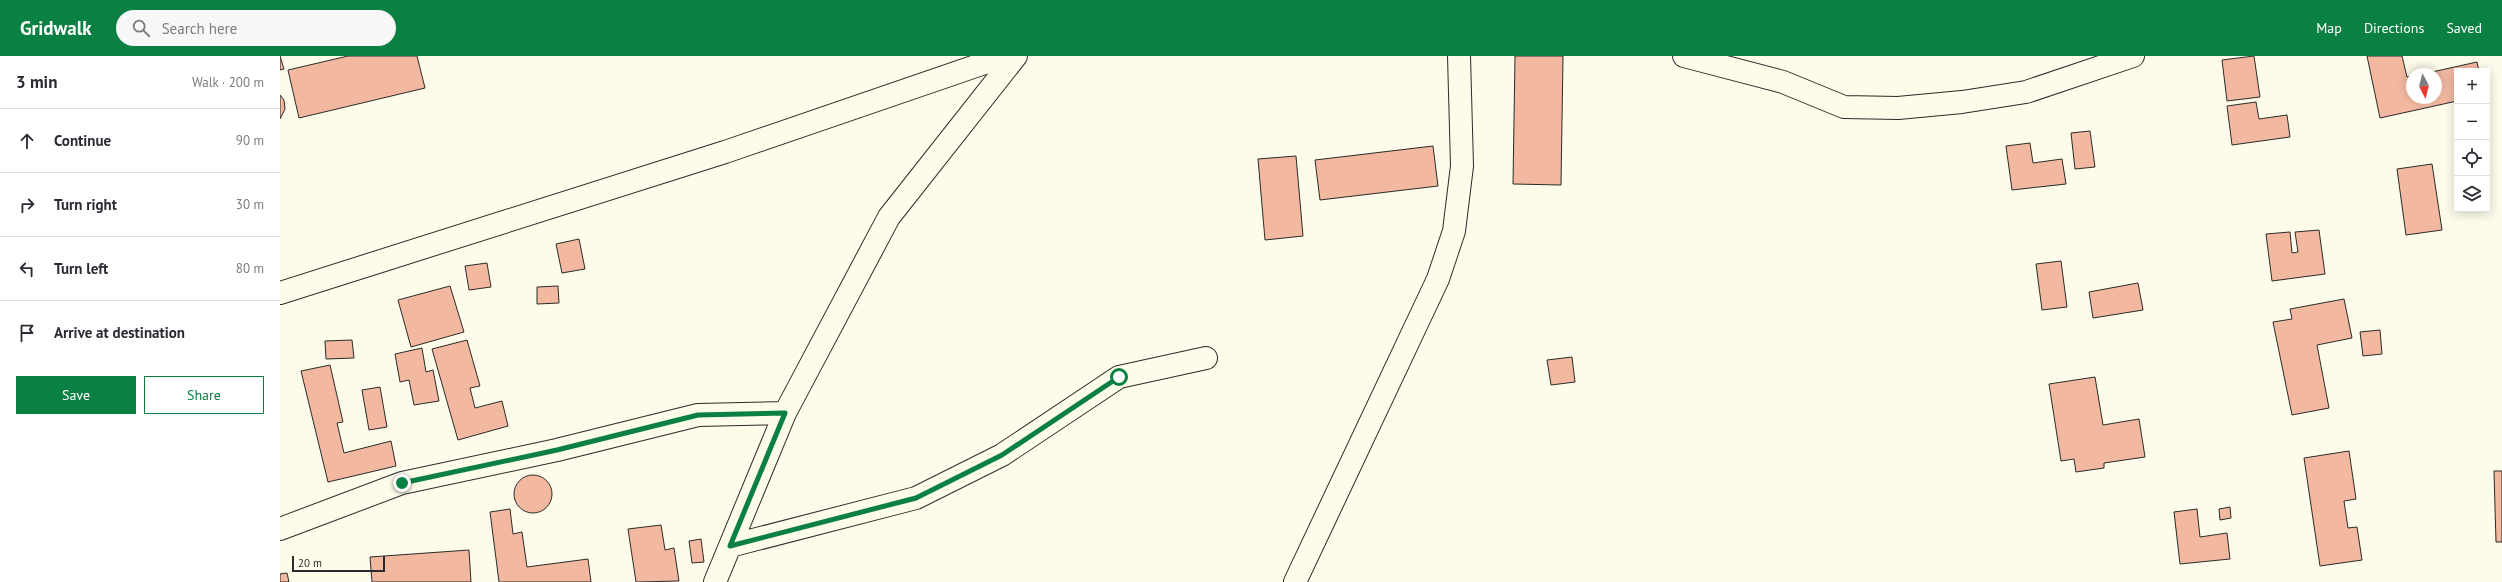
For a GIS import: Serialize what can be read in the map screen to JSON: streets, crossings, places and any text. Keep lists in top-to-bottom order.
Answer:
{
  "scale_bar": "20 m",
  "north": "bottom",
  "page": {
    "header": "Gridwalk",
    "search": "Search here",
    "nav": ["Map", "Directions", "Saved"],
    "heading": ["3 min", "Walk · 200 m"],
    "map_buttons": ["+", "−"],
    "list": [
      ["Continue", "90 m"],
      ["Turn right", "30 m"],
      ["Turn left", "80 m"],
      "Arrive at destination"
    ],
    "buttons": ["Save", "Share"],
    "scale": "20 m"
  }
}
